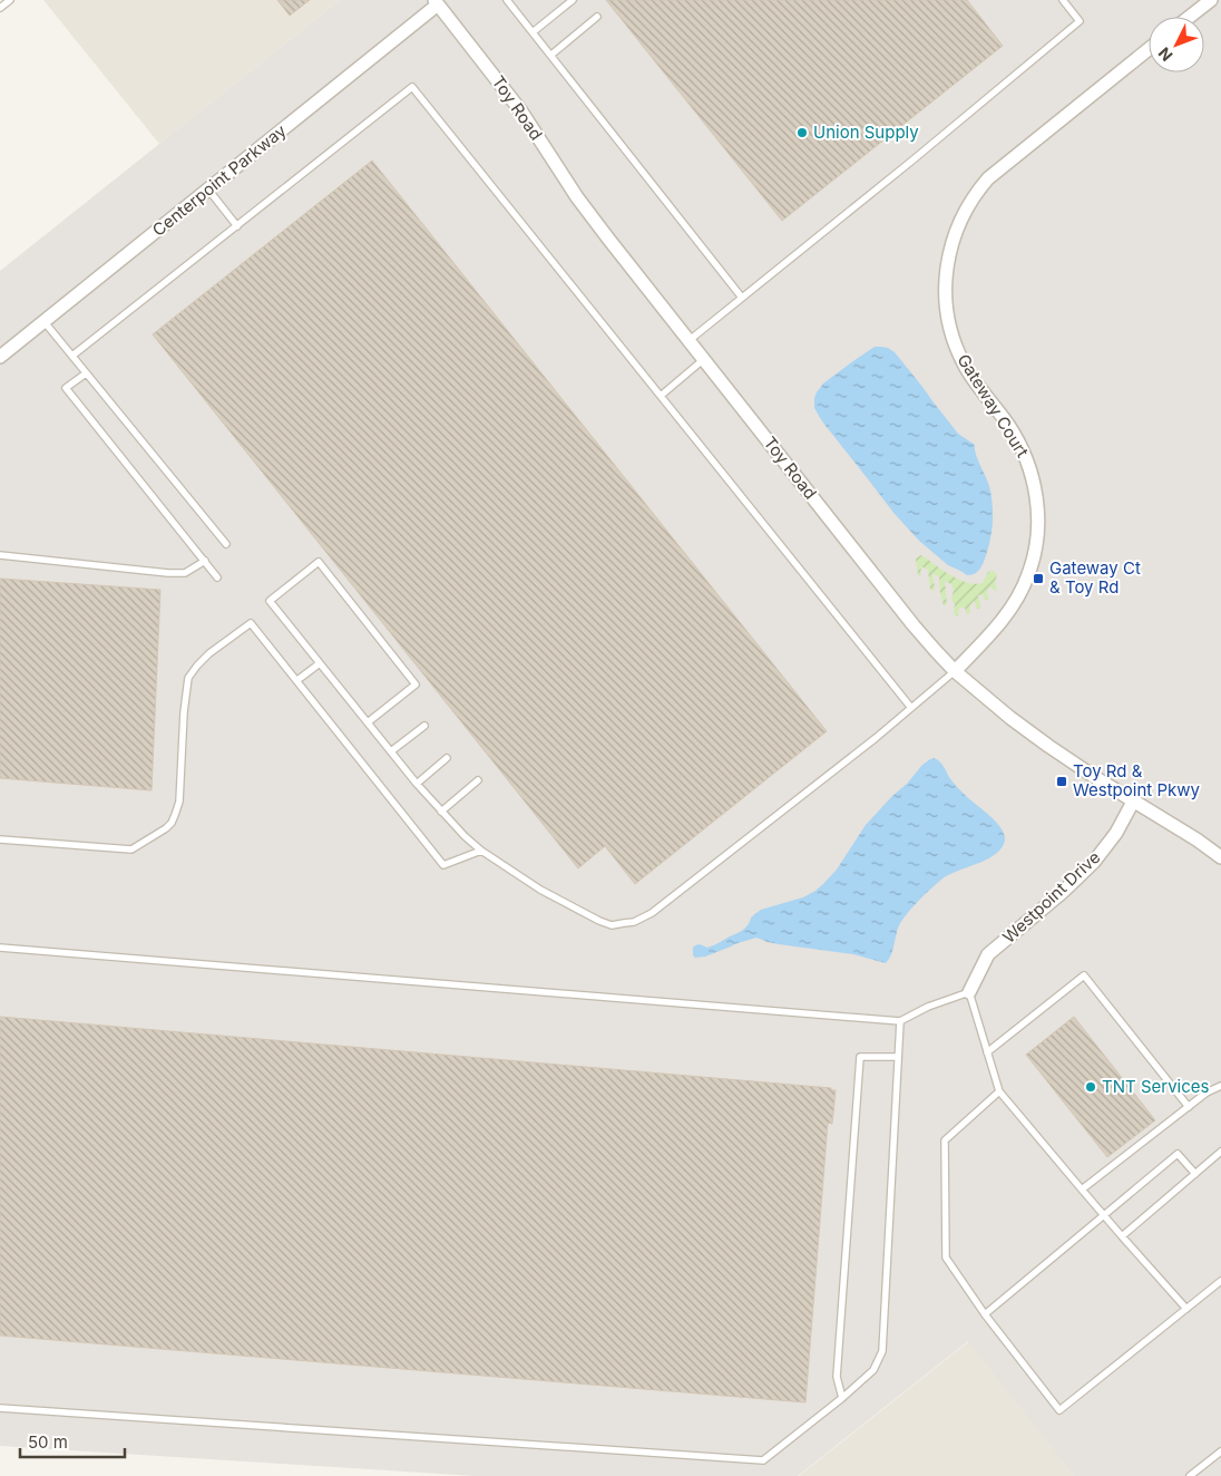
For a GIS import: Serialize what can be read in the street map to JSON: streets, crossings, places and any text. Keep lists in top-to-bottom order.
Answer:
{
  "streets": {
    "street": [
      "Toy Road",
      "Centerpoint Parkway",
      "Gateway Court",
      "Westpoint Drive"
    ]
  },
  "crossings": [
    ["Toy Road", "Centerpoint Parkway"],
    ["Toy Road", "Gateway Court"],
    ["Toy Road", "Westpoint Drive"]
  ],
  "places": {
    "other": ["Union Supply", "TNT Services"],
    "transit": ["Gateway Ct & Toy Rd", "Toy Rd & Westpoint Pkwy"]
  },
  "scale_bar": "50 m",
  "north": "bottom left"
}
